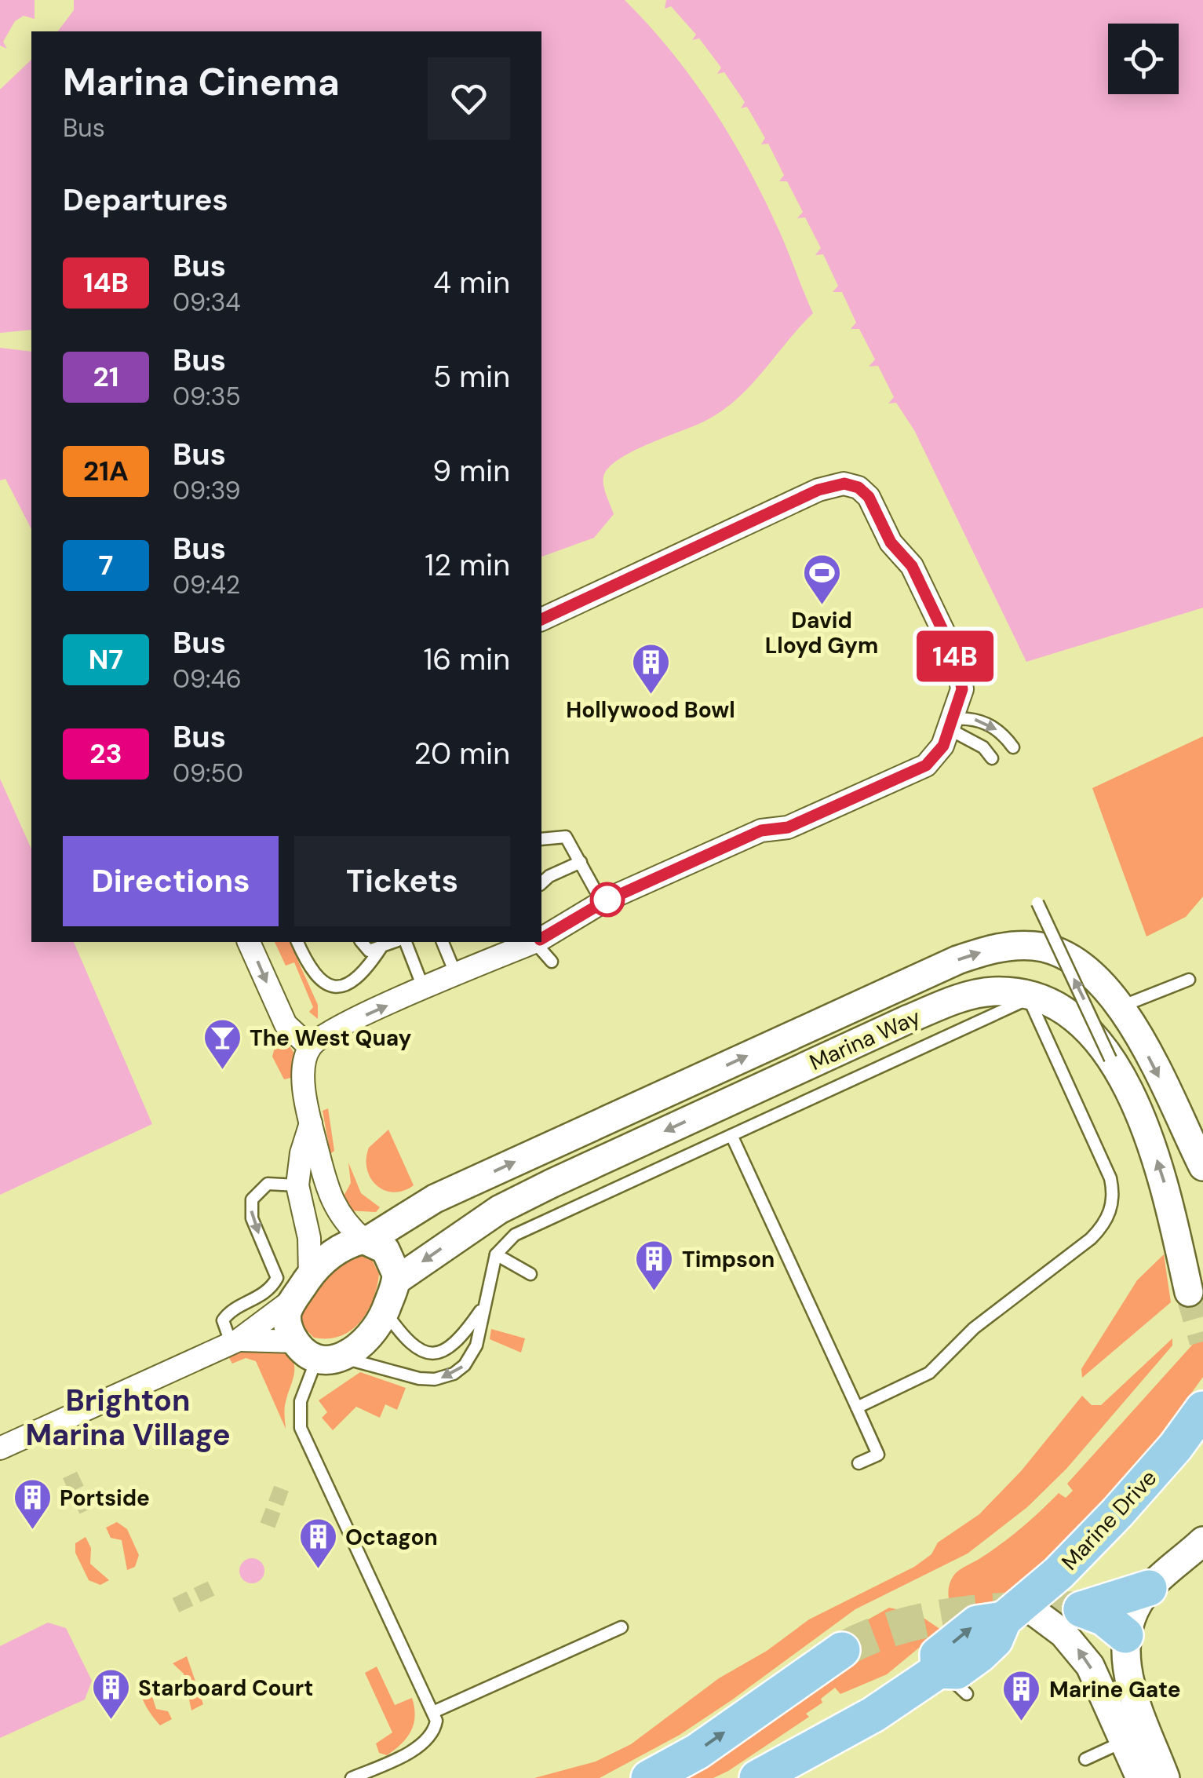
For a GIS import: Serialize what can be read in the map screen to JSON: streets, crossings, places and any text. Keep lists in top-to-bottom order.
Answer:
{
  "streets": {
    "main road": ["Marine Drive"],
    "street": ["Marina Way"]
  },
  "districts": ["Brighton Marina Village"],
  "places": {
    "sports": ["David Lloyd Gym"],
    "building": [
      "Hollywood Bowl",
      "Timpson",
      "Portside",
      "Octagon",
      "Starboard Court",
      "Marine Gate"
    ],
    "bar": ["The West Quay"]
  },
  "lines": ["bus line 14B"],
  "page": {
    "on_map": "14B",
    "heading": [
      ["Marina Cinema", "Bus"],
      "Departures"
    ],
    "list": [
      {
        "mark": "14B",
        "name": "Bus",
        "note": "09:34",
        "value": "4 min"
      },
      {
        "mark": "21",
        "name": "Bus",
        "note": "09:35",
        "value": "5 min"
      },
      {
        "mark": "21A",
        "name": "Bus",
        "note": "09:39",
        "value": "9 min"
      },
      {
        "mark": "7",
        "name": "Bus",
        "note": "09:42",
        "value": "12 min"
      },
      {
        "mark": "N7",
        "name": "Bus",
        "note": "09:46",
        "value": "16 min"
      },
      {
        "mark": "23",
        "name": "Bus",
        "note": "09:50",
        "value": "20 min"
      }
    ],
    "buttons": ["Directions", "Tickets"]
  }
}
